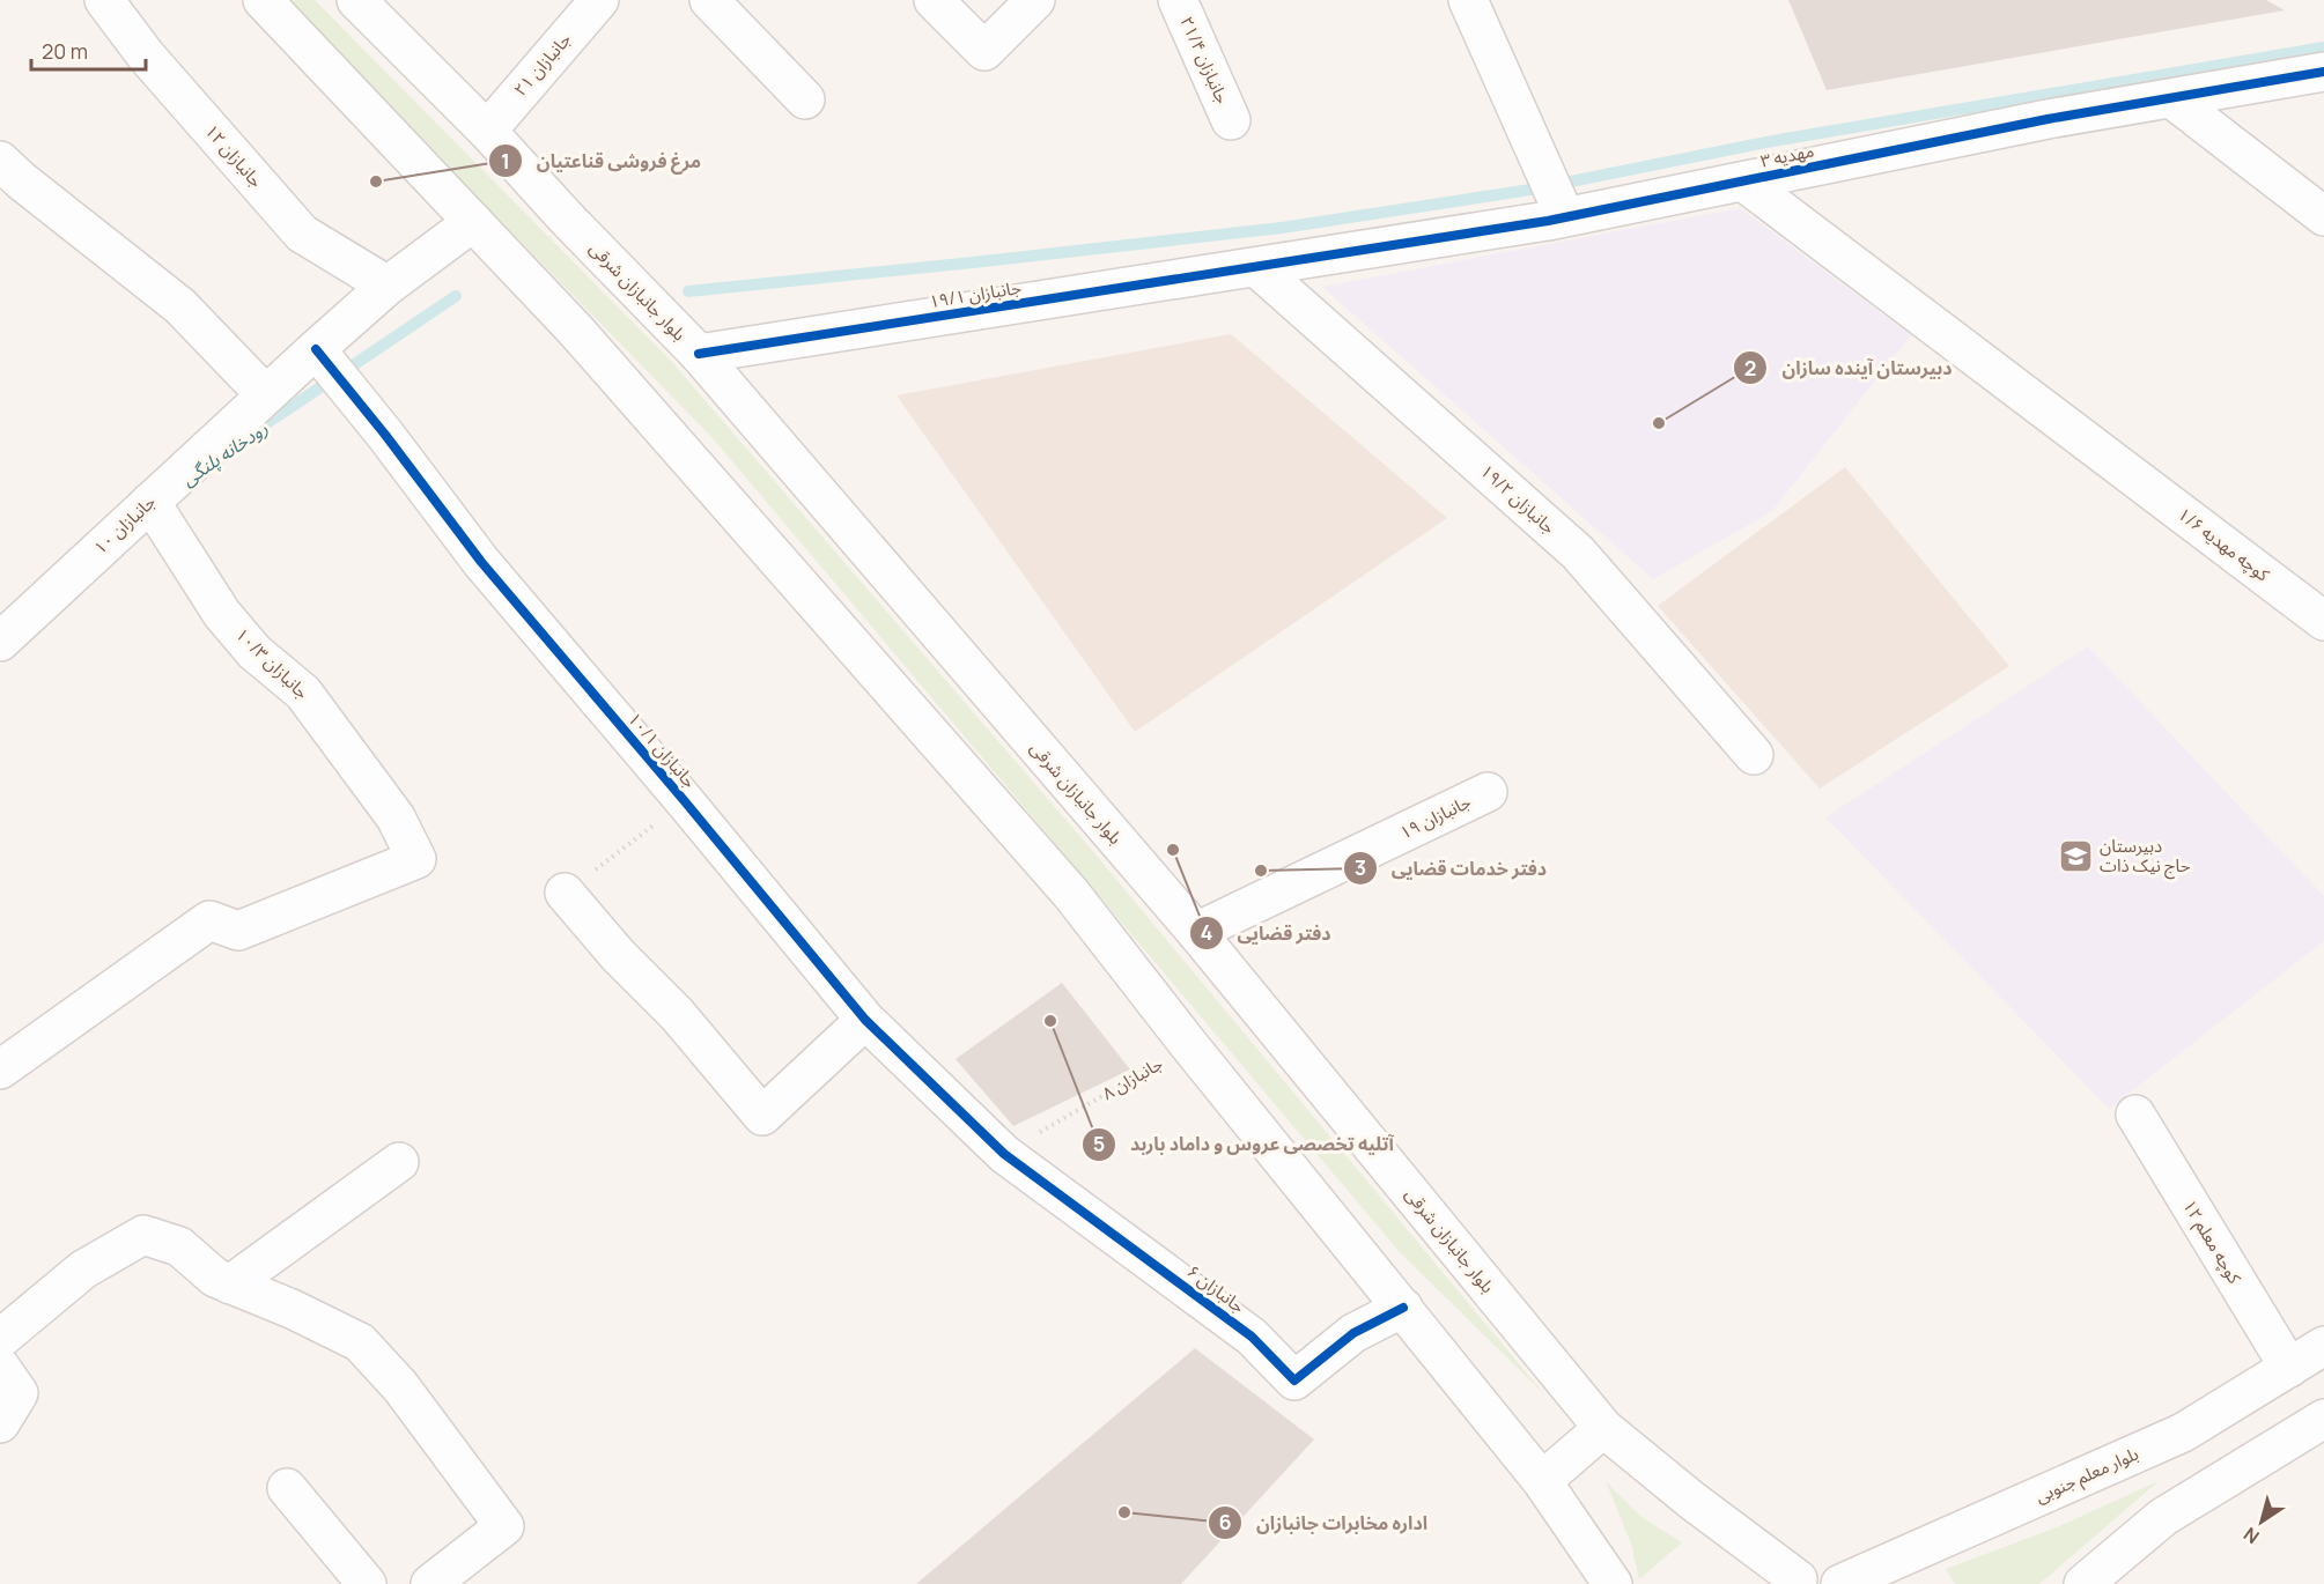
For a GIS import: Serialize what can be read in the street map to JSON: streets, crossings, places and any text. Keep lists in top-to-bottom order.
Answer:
{
  "streets": {
    "street": [
      "جانبازان ۲۱/۴",
      "جانبازان ۲۱",
      "جانبازان ۱۲",
      "مهدیه ۳",
      "بلوار جانبازان شرقی",
      "جانبازان ۱۹/۱",
      "جانبازان ۱۹/۲",
      "جانبازان ۱۰",
      "کوچه مهدیه ۱/۶",
      "جانبازان ۱۰/۳",
      "جانبازان ۱۰/۱",
      "جانبازان ۱۹",
      "کوچه معلم ۱۲",
      "جانبازان ۶",
      "بلوار معلم جنوبی"
    ],
    "path": ["جانبازان ۸"]
  },
  "crossings": [
    ["جانبازان ۲۱", "بلوار جانبازان شرقی"],
    ["جانبازان ۱۲", "جانبازان ۱۰"],
    ["مهدیه ۳", "جانبازان ۱۹/۱"],
    ["مهدیه ۳", "جانبازان ۱۹/۲"],
    ["مهدیه ۳", "کوچه مهدیه ۱/۶"],
    ["بلوار جانبازان شرقی", "جانبازان ۱۹/۱"],
    ["بلوار جانبازان شرقی", "جانبازان ۱۹"],
    ["جانبازان ۱۹/۱", "جانبازان ۱۹/۲"],
    ["جانبازان ۱۰", "جانبازان ۱۰/۳"],
    ["جانبازان ۱۰", "جانبازان ۱۰/۱"],
    ["جانبازان ۱۰/۱", "جانبازان ۸"],
    ["جانبازان ۱۰/۱", "جانبازان ۶"],
    ["جانبازان ۸", "جانبازان ۶"],
    ["کوچه معلم ۱۲", "بلوار معلم جنوبی"]
  ],
  "water": ["رودخانه پلنگی"],
  "places": {
    "other": [
      "مرغ فروشی قناعتیان",
      "دبیرستان آینده سازان",
      "دفتر قضایی",
      "دفتر خدمات قضایی",
      "آتلیه تخصصی عروس و داماد باربد",
      "اداره مخابرات جانبازان"
    ],
    "school or university": ["دبیرستان حاج نیک ذات"]
  },
  "scale_bar": "20 m",
  "north": "bottom left"
}
